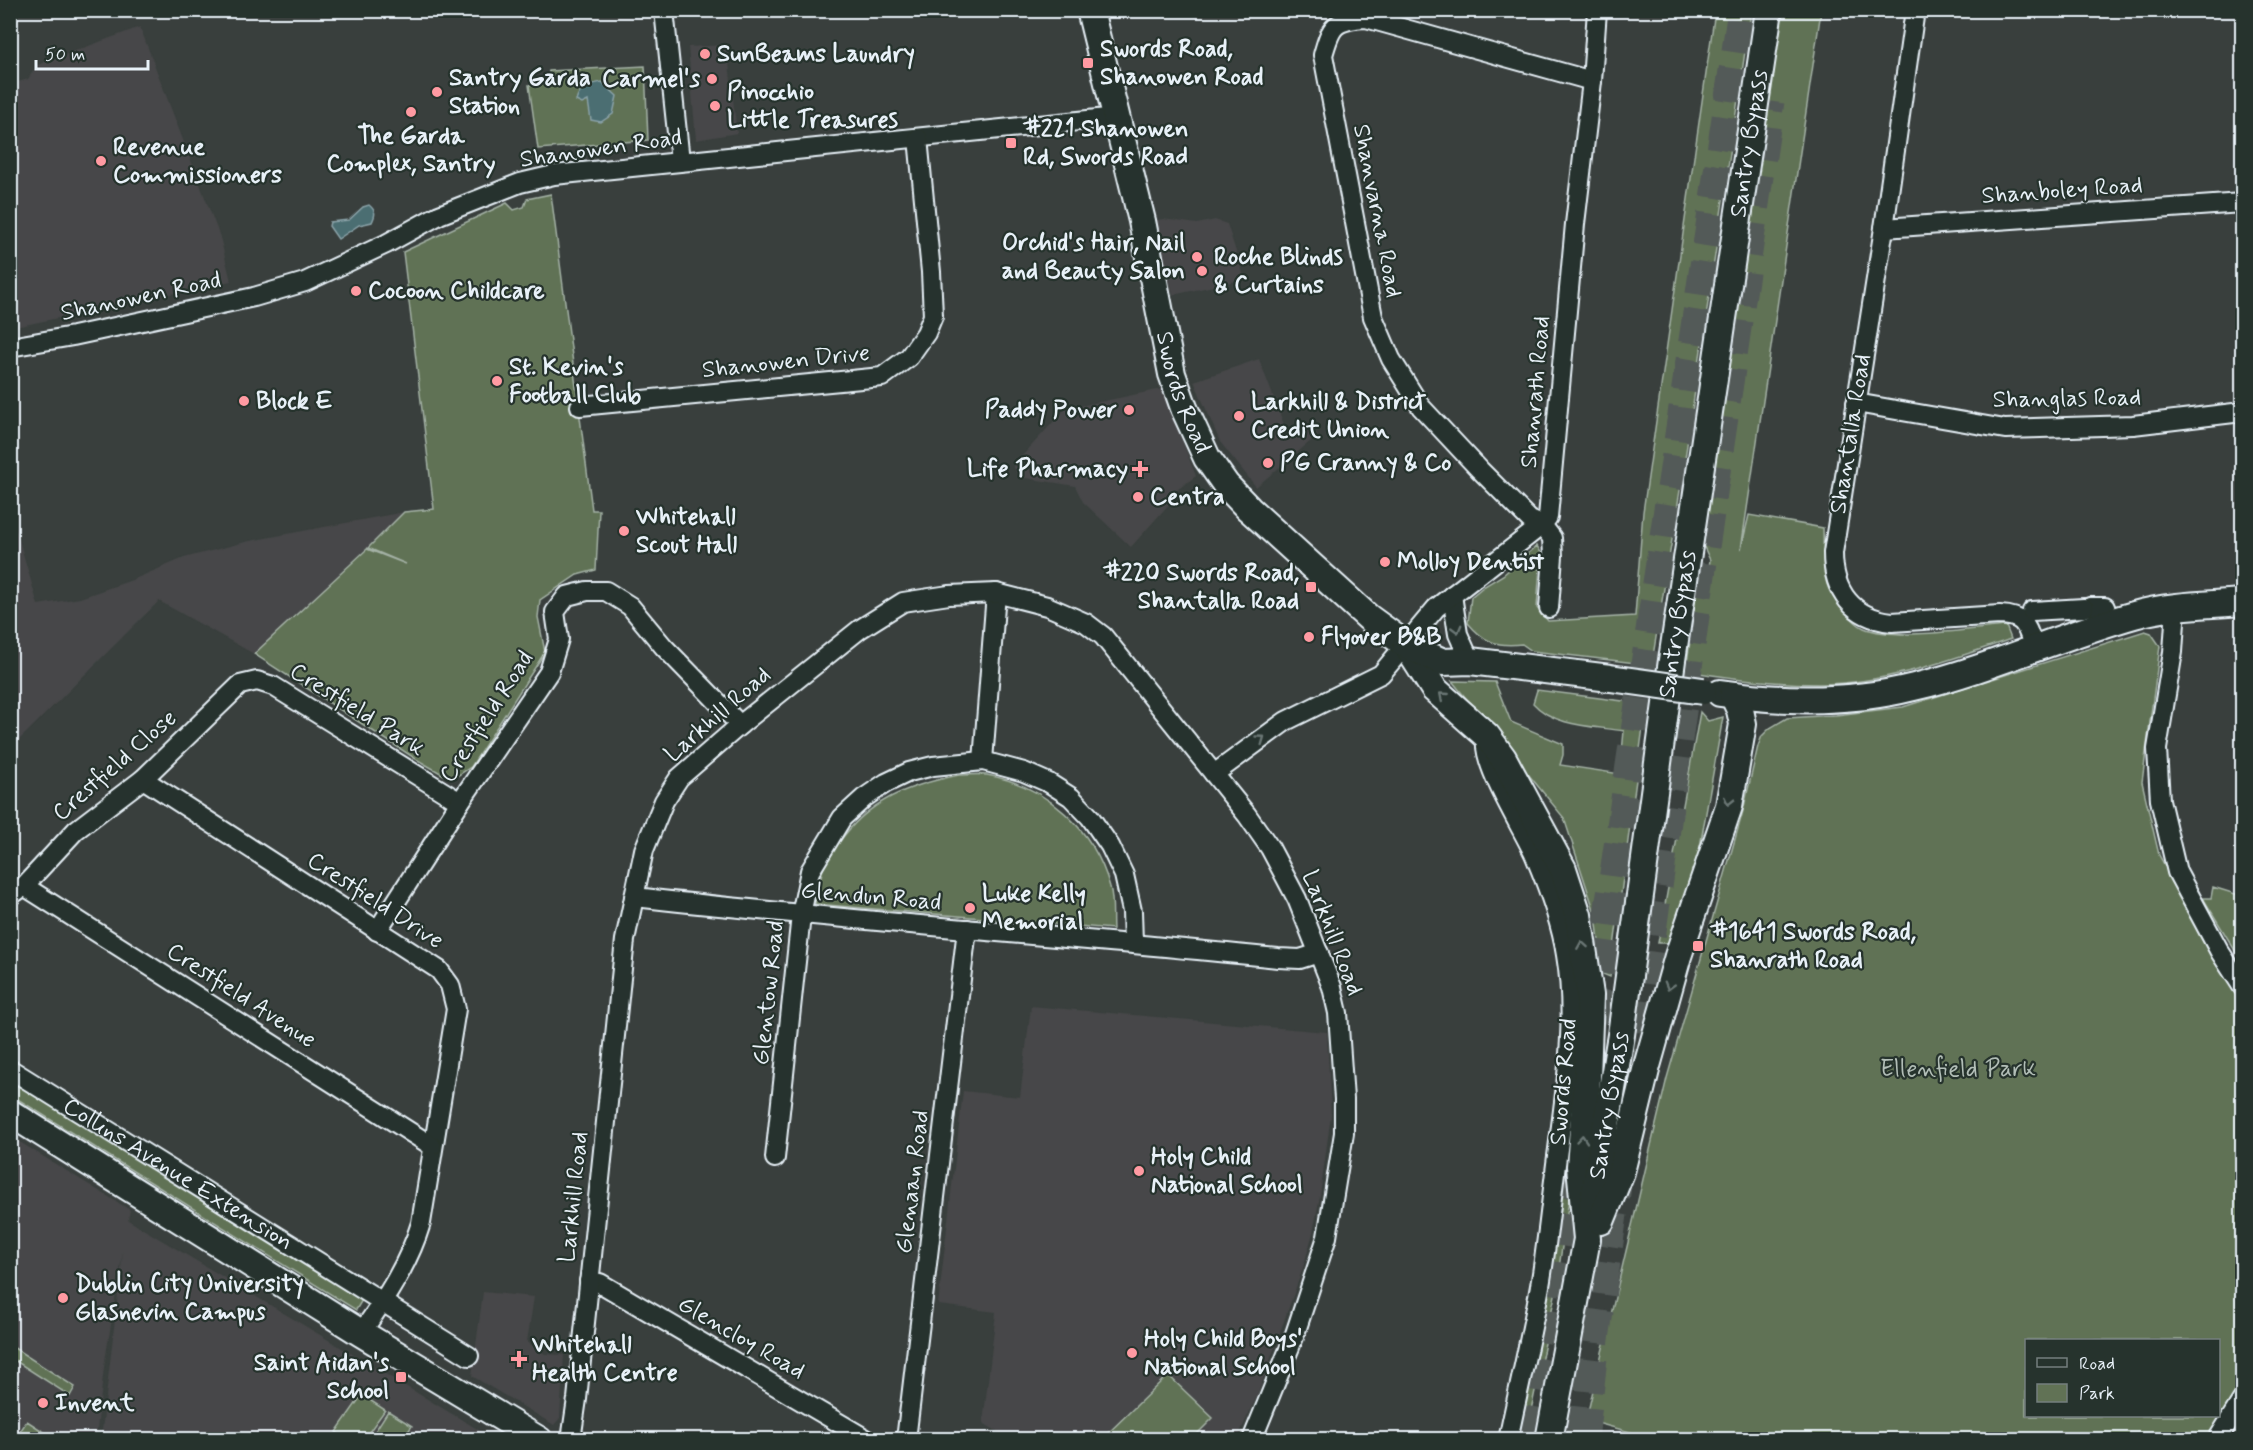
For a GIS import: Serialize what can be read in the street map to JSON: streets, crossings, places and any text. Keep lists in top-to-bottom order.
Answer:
{
  "streets": {
    "main road": ["Santry Bypass", "Swords Road", "Collins Avenue Extension"],
    "street": [
      "Shanowen Road",
      "Shanboley Road",
      "Shanvarna Road",
      "Shanowen Drive",
      "Shanrath Road",
      "Shanglas Road",
      "Shantalla Road",
      "Crestfield Park",
      "Larkhill Road",
      "Crestfield Road",
      "Crestfield Close",
      "Glendun Road",
      "Crestfield Drive",
      "Glentow Road",
      "Crestfield Avenue",
      "Glenaan Road",
      "Glencloy Road"
    ]
  },
  "crossings": [
    ["Santry Bypass", "Swords Road"],
    ["Shanowen Road", "Shanowen Drive"],
    ["Shanowen Road", "Swords Road"],
    ["Shanboley Road", "Shantalla Road"],
    ["Shanvarna Road", "Shanrath Road"],
    ["Shanglas Road", "Shantalla Road"],
    ["Crestfield Park", "Crestfield Road"],
    ["Crestfield Park", "Crestfield Close"],
    ["Larkhill Road", "Crestfield Road"],
    ["Larkhill Road", "Glendun Road"],
    ["Larkhill Road", "Glencloy Road"],
    ["Crestfield Road", "Crestfield Drive"],
    ["Crestfield Close", "Crestfield Drive"],
    ["Crestfield Close", "Crestfield Avenue"],
    ["Glendun Road", "Glentow Road"],
    ["Glendun Road", "Glenaan Road"],
    ["Crestfield Drive", "Crestfield Avenue"],
    ["Crestfield Drive", "Collins Avenue Extension"]
  ],
  "parks": ["Ellenfield Park"],
  "places": {
    "other": [
      "SunBeams Laundry",
      "Carmel's",
      "Santry Garda Station",
      "Pinocchio Little Treasures",
      "The Garda Complex, Santry",
      "Revenue Commissioners",
      "Orchid's Hair, Nail and Beauty Salon",
      "Roche Blinds & Curtains",
      "Cocoon Childcare",
      "St. Kevin's Football Club",
      "Block E",
      "Paddy Power",
      "Larkhill & District Credit Union",
      "PG Cranny & Co",
      "Centra",
      "Whitehall Scout Hall",
      "Molloy Dentist",
      "Flyover B&B",
      "Luke Kelly Memorial",
      "Holy Child National School",
      "Dublin City University Glasnevin Campus",
      "Holy Child Boys' National School",
      "Invent"
    ],
    "transit": [
      "Swords Road, Shanowen Road",
      "#221 Shanowen Rd, Swords Road",
      "#220 Swords Road, Shantalla Road",
      "#1641 Swords Road, Shanrath Road",
      "Saint Aidan's School"
    ],
    "health": ["Life Pharmacy", "Whitehall Health Centre"]
  },
  "legend": ["Road", "Park"],
  "scale_bar": "50 m"
}
